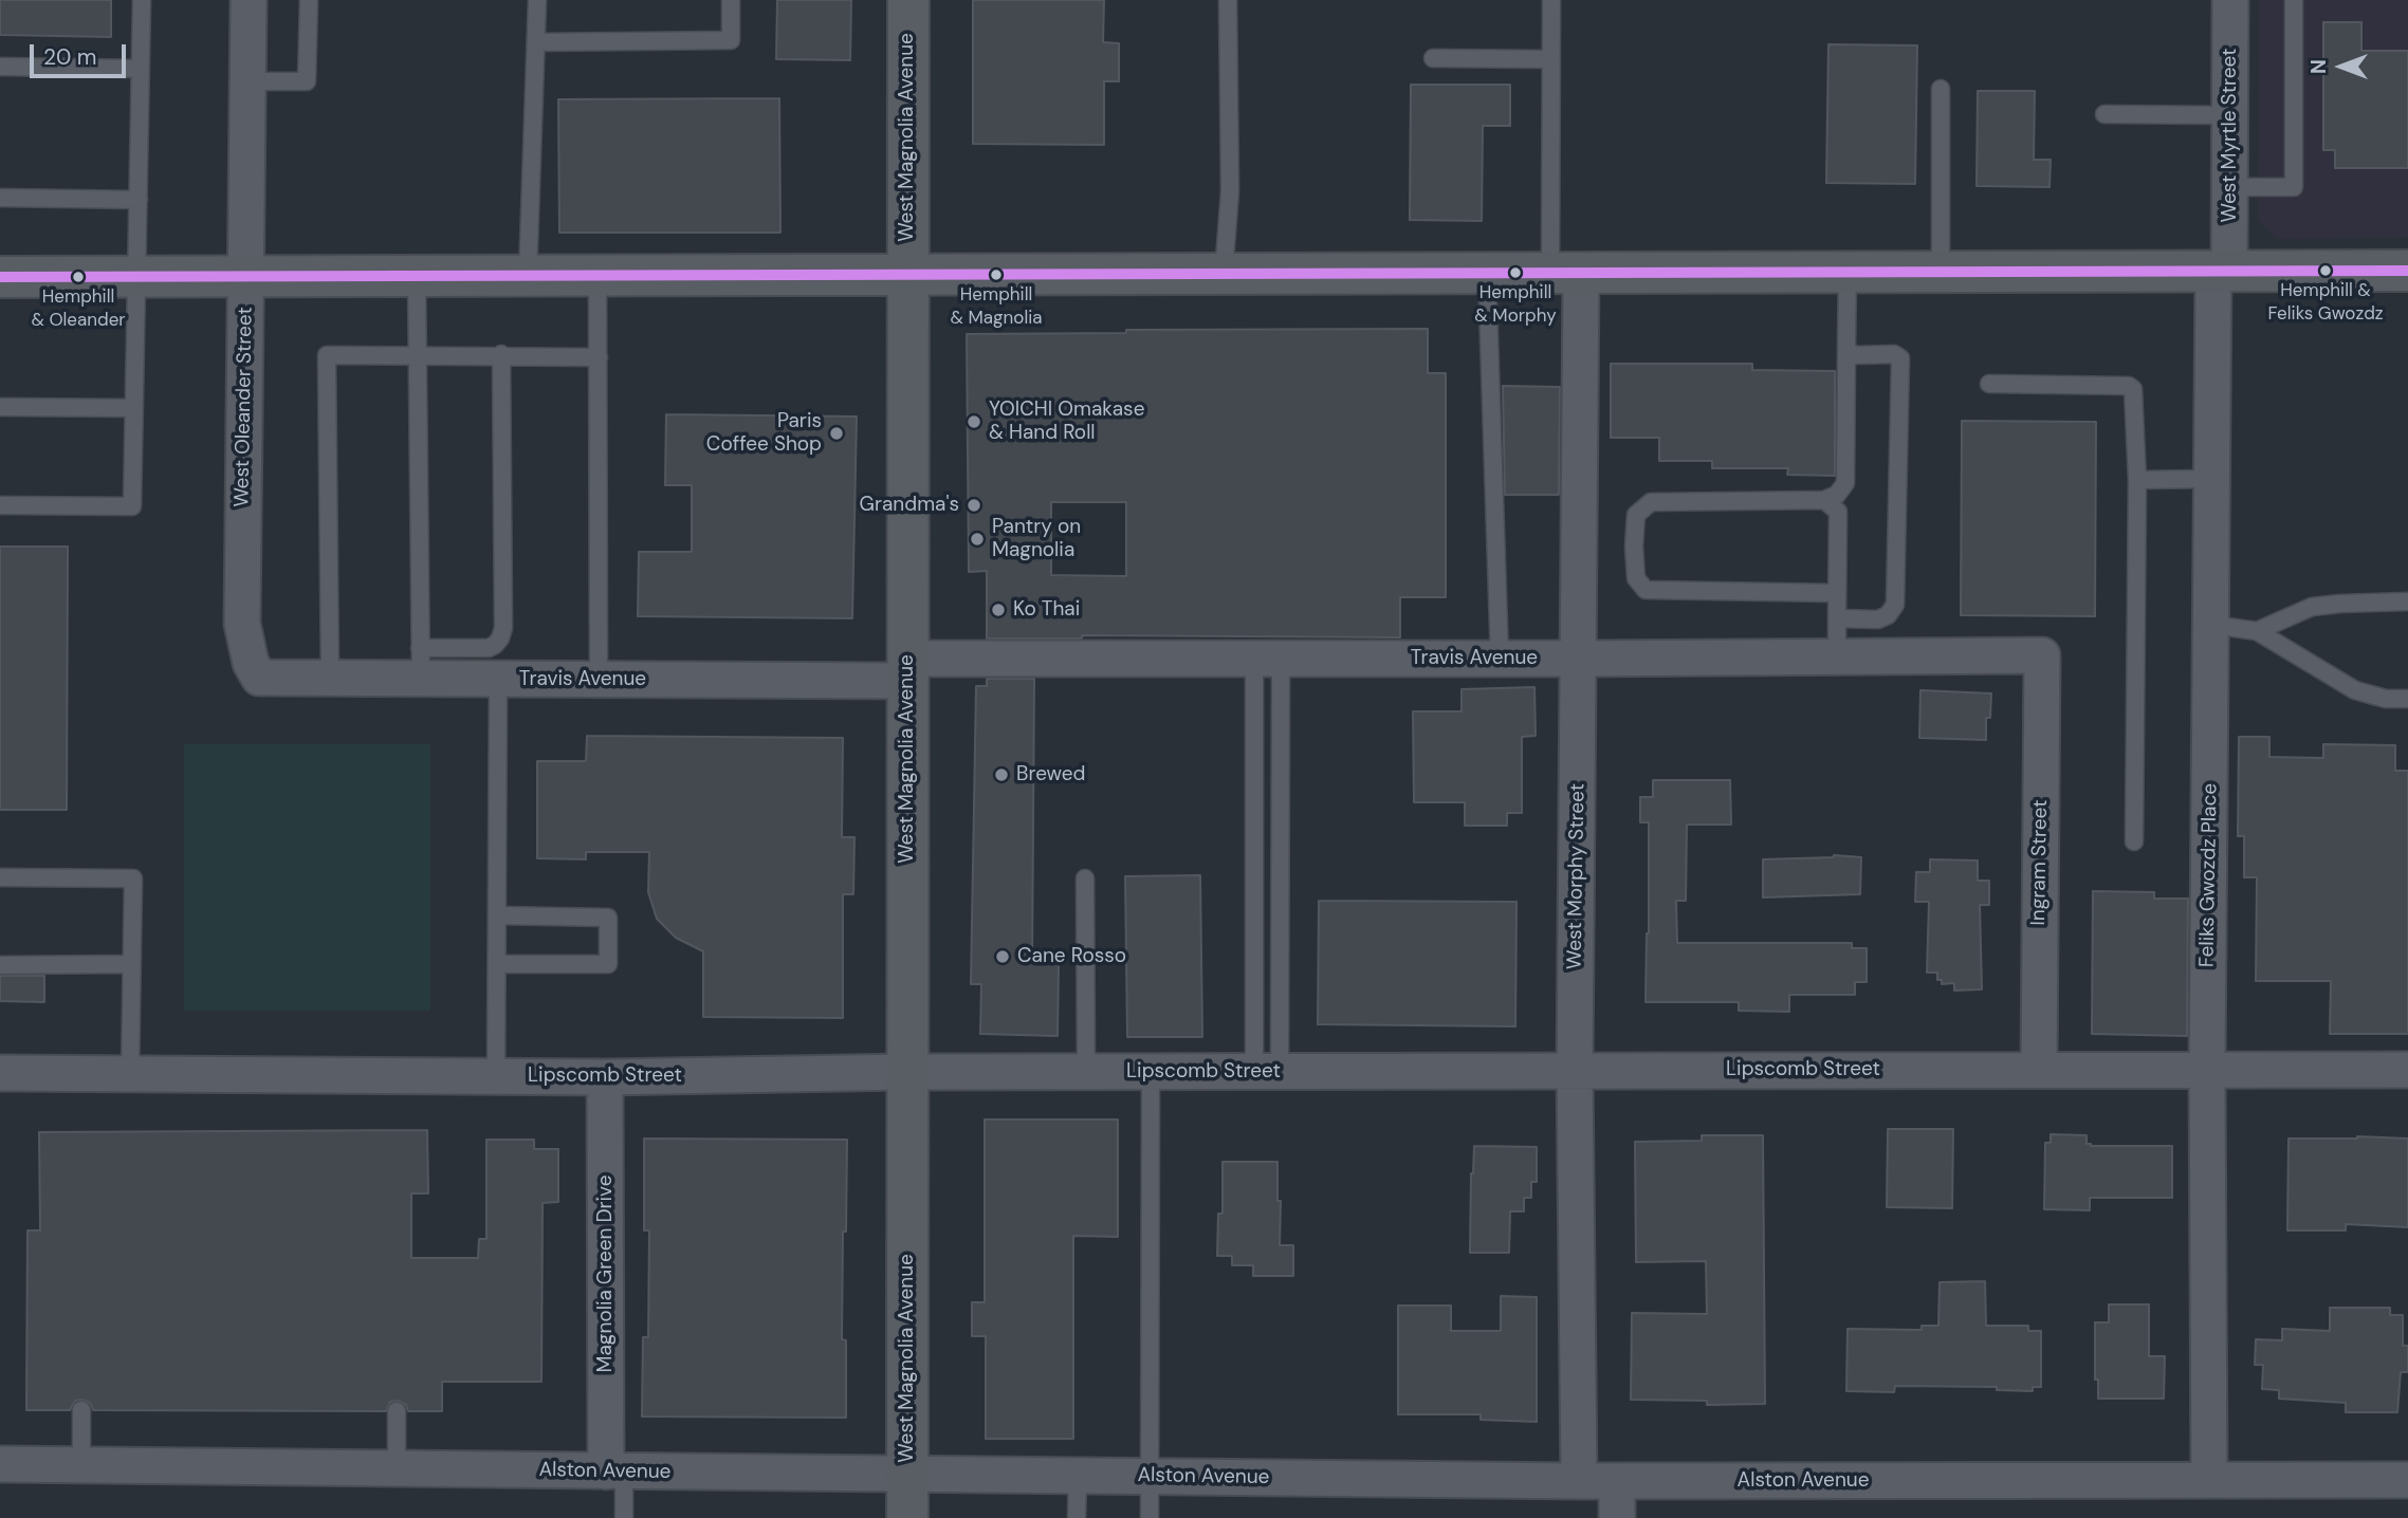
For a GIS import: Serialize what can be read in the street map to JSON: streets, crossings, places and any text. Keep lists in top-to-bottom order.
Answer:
{
  "streets": {
    "main road": ["West Magnolia Avenue"],
    "street": [
      "West Myrtle Street",
      "West Oleander Street",
      "Travis Avenue",
      "Ingram Street",
      "Feliks Gwozdz Place",
      "West Morphy Street",
      "Lipscomb Street",
      "Magnolia Green Drive",
      "Alston Avenue"
    ]
  },
  "crossings": [
    ["West Myrtle Street", "Feliks Gwozdz Place"],
    ["West Magnolia Avenue", "Travis Avenue"],
    ["West Magnolia Avenue", "Lipscomb Street"],
    ["West Magnolia Avenue", "Alston Avenue"],
    ["West Oleander Street", "Travis Avenue"],
    ["Travis Avenue", "Ingram Street"],
    ["Travis Avenue", "West Morphy Street"],
    ["Ingram Street", "Lipscomb Street"],
    ["Feliks Gwozdz Place", "Lipscomb Street"],
    ["Feliks Gwozdz Place", "Alston Avenue"],
    ["West Morphy Street", "Lipscomb Street"],
    ["West Morphy Street", "Alston Avenue"],
    ["Lipscomb Street", "Magnolia Green Drive"],
    ["Magnolia Green Drive", "Alston Avenue"]
  ],
  "places": [
    "Hemphill & Feliks Gwozdz",
    "Hemphill & Morphy",
    "Hemphill & Magnolia",
    "Hemphill & Oleander",
    "YOICHI Omakase & Hand Roll",
    "Paris Coffee Shop",
    "Grandma's",
    "Pantry on Magnolia",
    "Ko Thai",
    "Brewed",
    "Cane Rosso"
  ],
  "scale_bar": "20 m",
  "north": "left"
}
